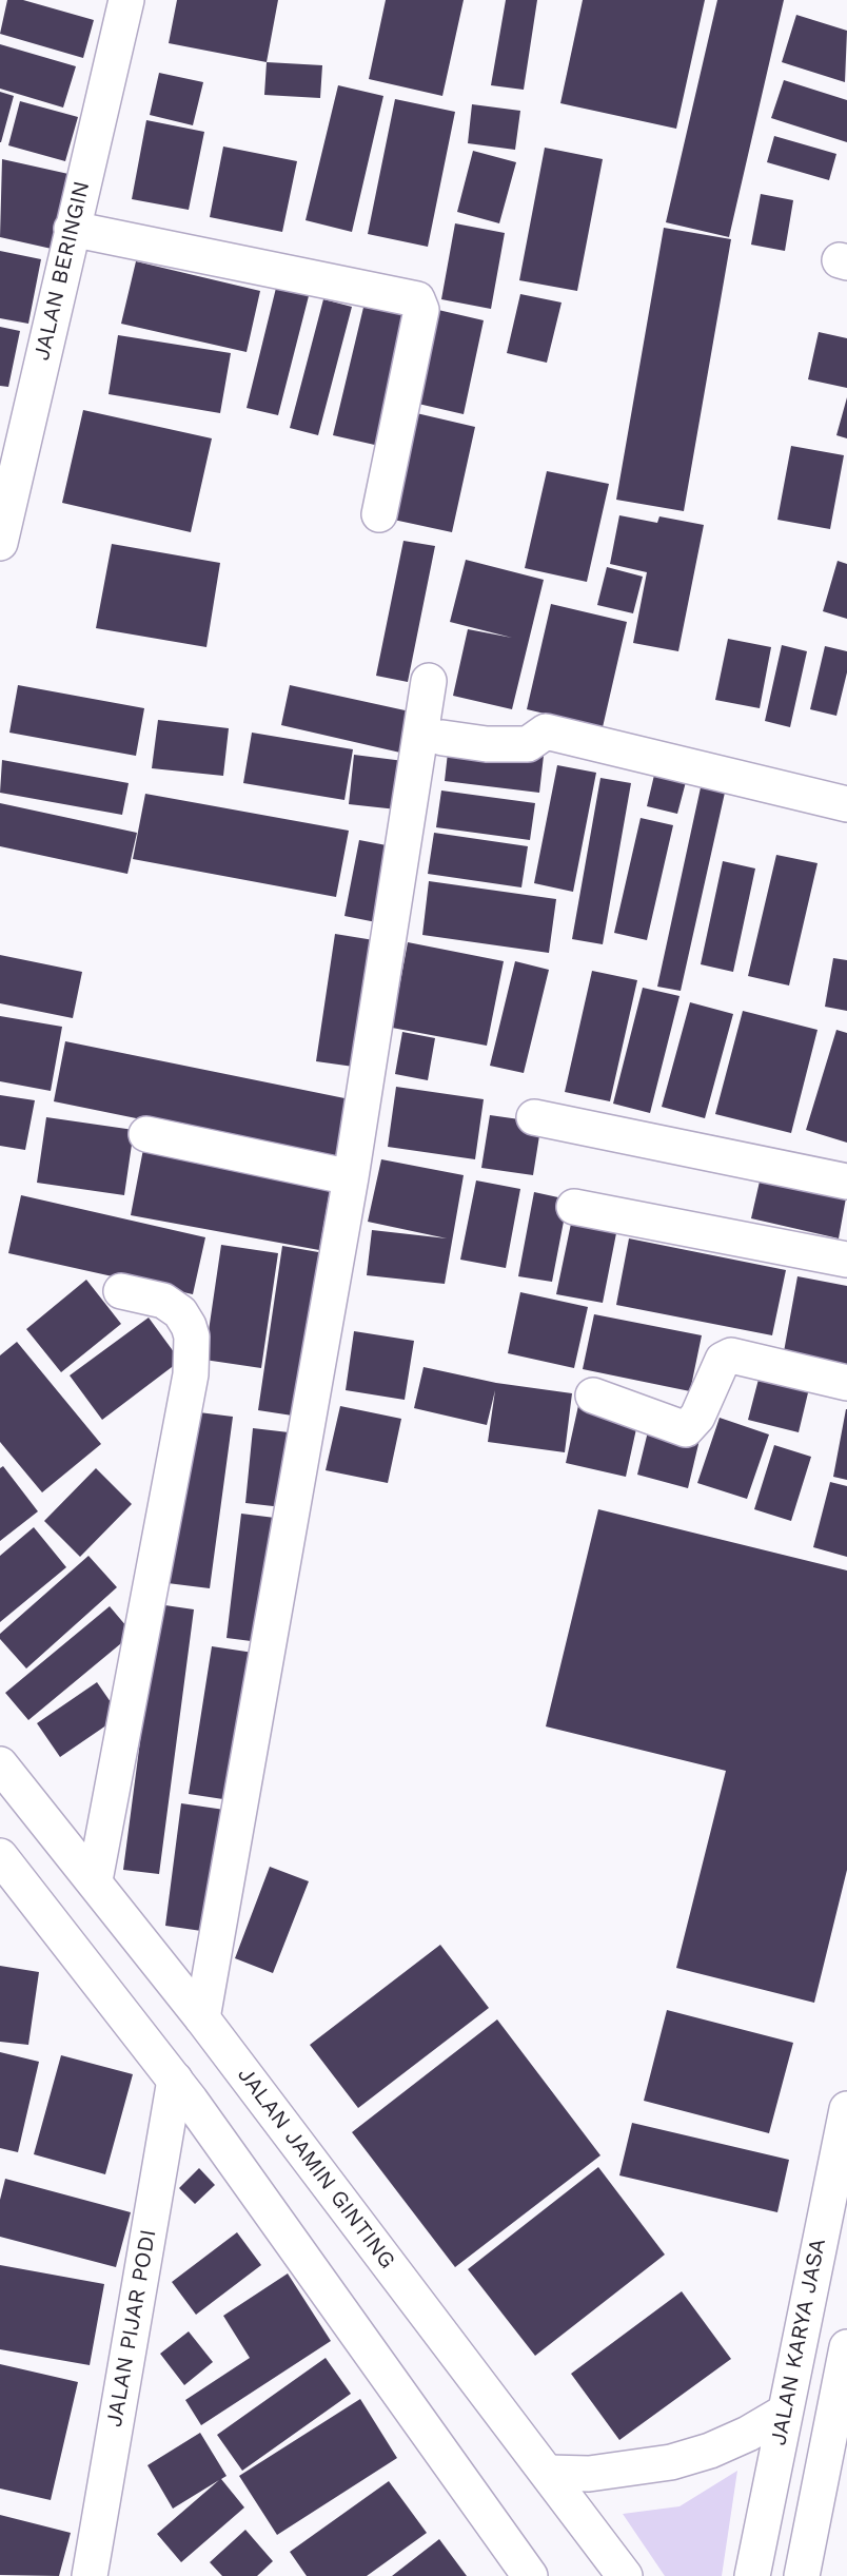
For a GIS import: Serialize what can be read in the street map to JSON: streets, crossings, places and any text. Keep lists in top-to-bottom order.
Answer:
{
  "streets": {
    "main road": [
      "JALAN BERINGIN",
      "JALAN JAMIN GINTING",
      "JALAN PIJAR PODI",
      "JALAN KARYA JASA"
    ]
  }
}
